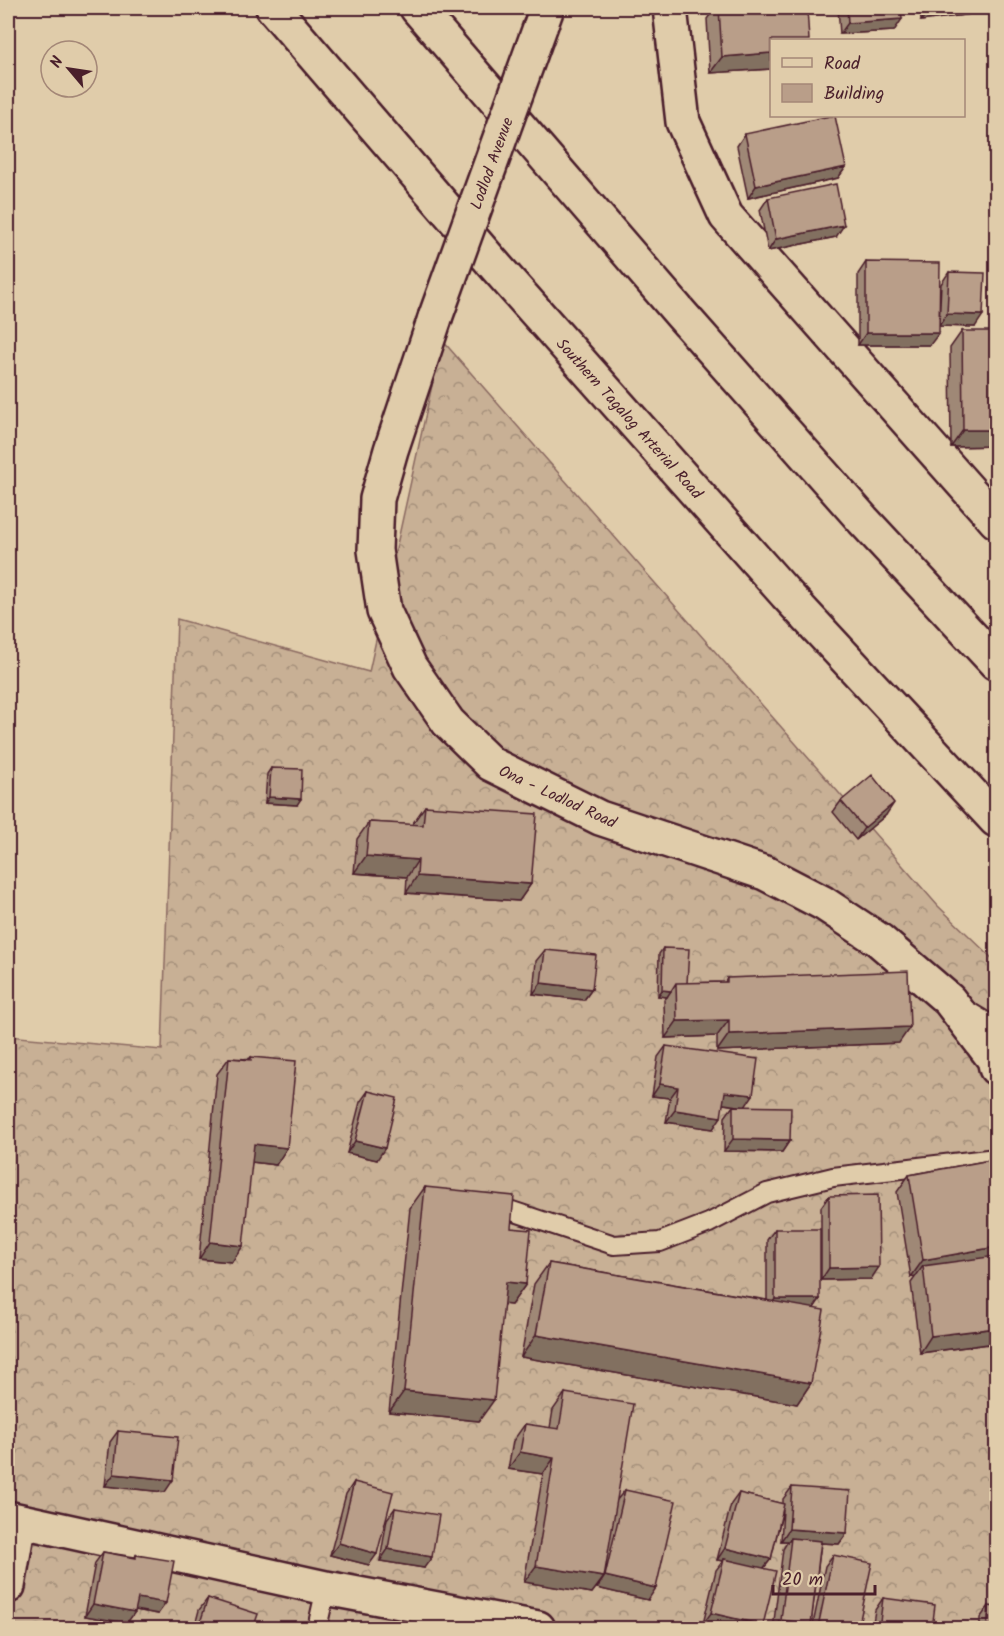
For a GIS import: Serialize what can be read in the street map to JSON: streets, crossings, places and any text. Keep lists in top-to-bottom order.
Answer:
{
  "streets": {
    "main road": ["Lodlod Avenue", "Southern Tagalog Arterial Road", "Ona - Lodlod Road"]
  },
  "crossings": [
    ["Lodlod Avenue", "Ona - Lodlod Road"]
  ],
  "legend": ["Road", "Building"],
  "scale_bar": "20 m",
  "north": "top left"
}
